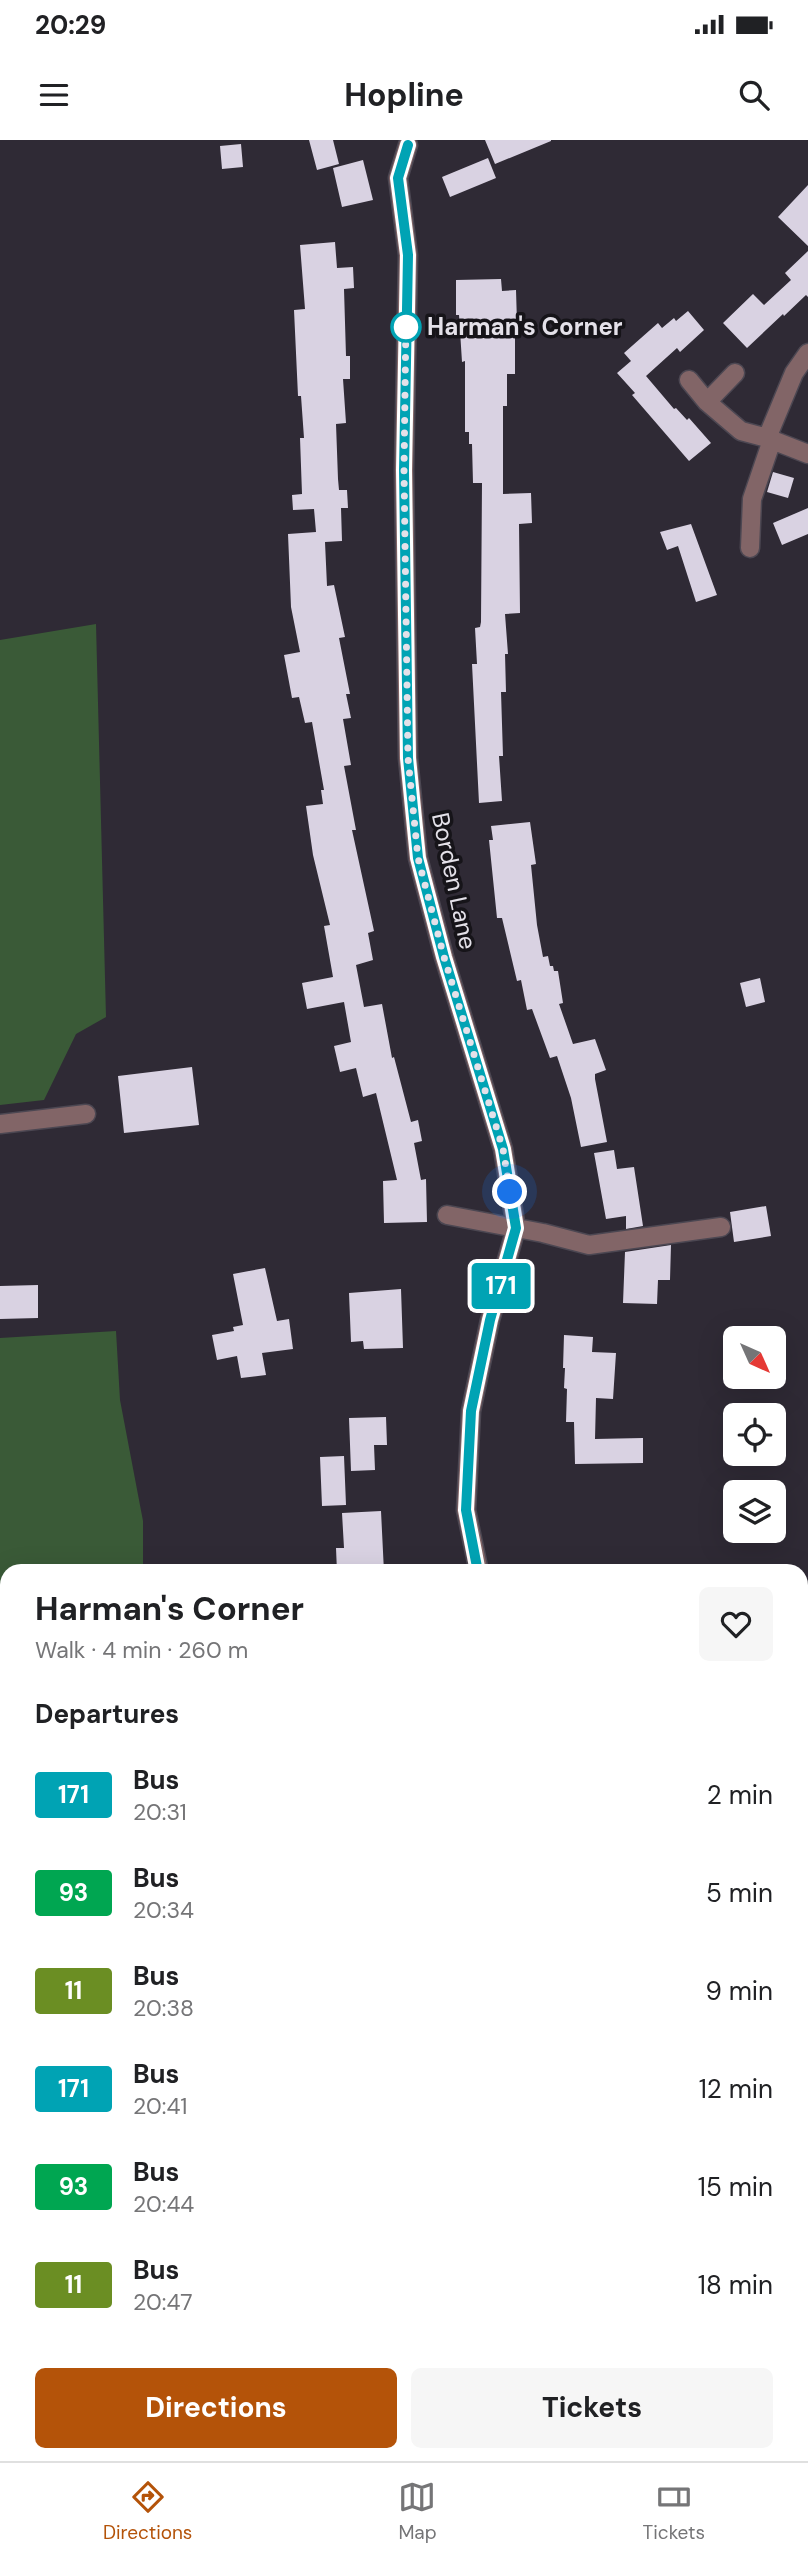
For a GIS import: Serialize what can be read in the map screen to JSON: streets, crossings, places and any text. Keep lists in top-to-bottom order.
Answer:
{
  "streets": {
    "street": ["Borden Lane"]
  },
  "places": ["Harman's Corner"],
  "lines": ["bus line 171"],
  "north": "bottom right",
  "page": {
    "status": "20:29",
    "header": "Hopline",
    "on_map": "171",
    "heading": [
      ["Harman's Corner", "Walk · 4 min · 260 m"],
      "Departures"
    ],
    "list": [
      {
        "mark": "171",
        "name": "Bus",
        "note": "20:31",
        "value": "2 min"
      },
      {
        "mark": "93",
        "name": "Bus",
        "note": "20:34",
        "value": "5 min"
      },
      {
        "mark": "11",
        "name": "Bus",
        "note": "20:38",
        "value": "9 min"
      },
      {
        "mark": "171",
        "name": "Bus",
        "note": "20:41",
        "value": "12 min"
      },
      {
        "mark": "93",
        "name": "Bus",
        "note": "20:44",
        "value": "15 min"
      },
      {
        "mark": "11",
        "name": "Bus",
        "note": "20:47",
        "value": "18 min"
      }
    ],
    "buttons": ["Directions", "Tickets"],
    "tabs": ["Directions", "Map", "Tickets"]
  }
}
